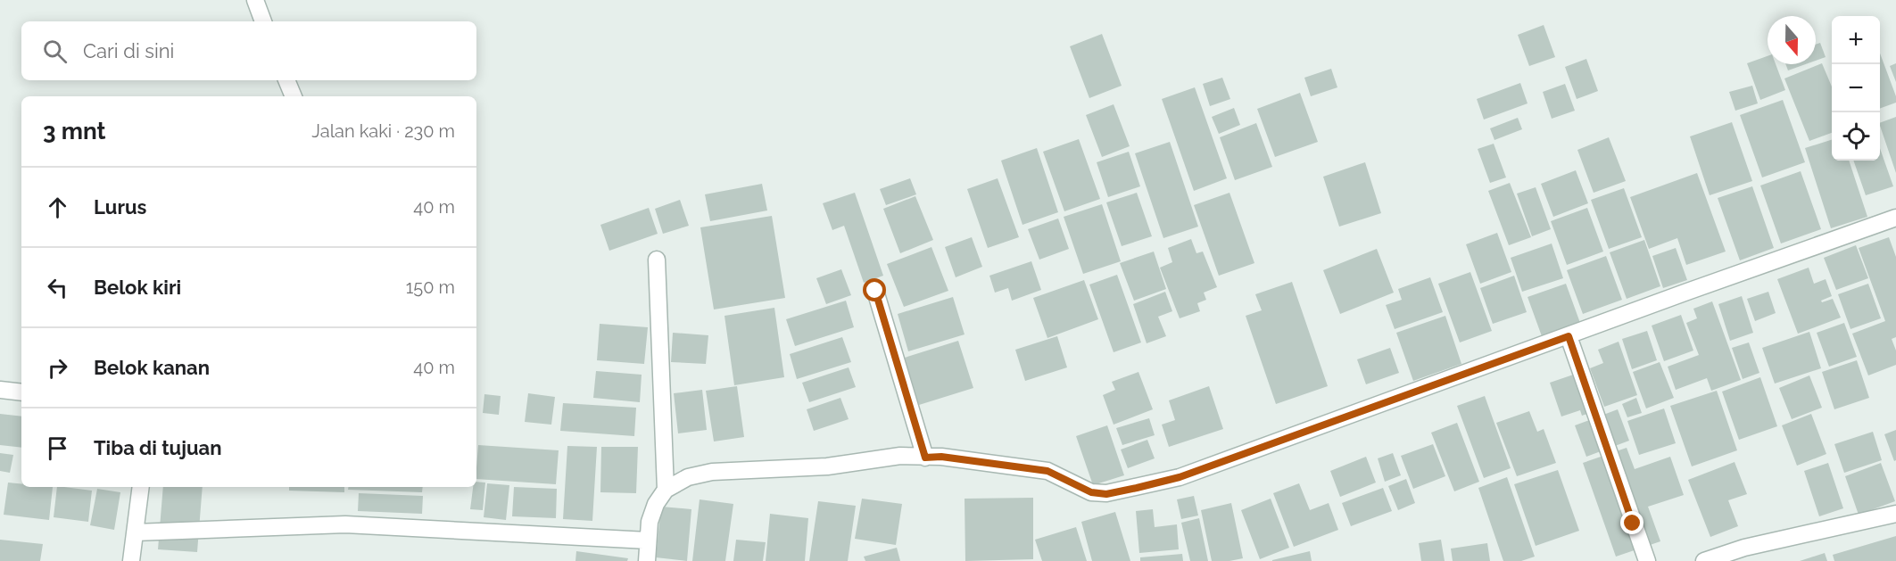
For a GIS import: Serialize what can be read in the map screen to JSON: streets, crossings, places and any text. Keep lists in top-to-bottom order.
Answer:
{
  "north": "bottom",
  "page": {
    "map_buttons": ["+", "−"],
    "search": "Cari di sini",
    "heading": ["3 mnt", "Jalan kaki · 230 m"],
    "list": [
      ["Lurus", "40 m"],
      ["Belok kiri", "150 m"],
      ["Belok kanan", "40 m"],
      "Tiba di tujuan"
    ]
  }
}
